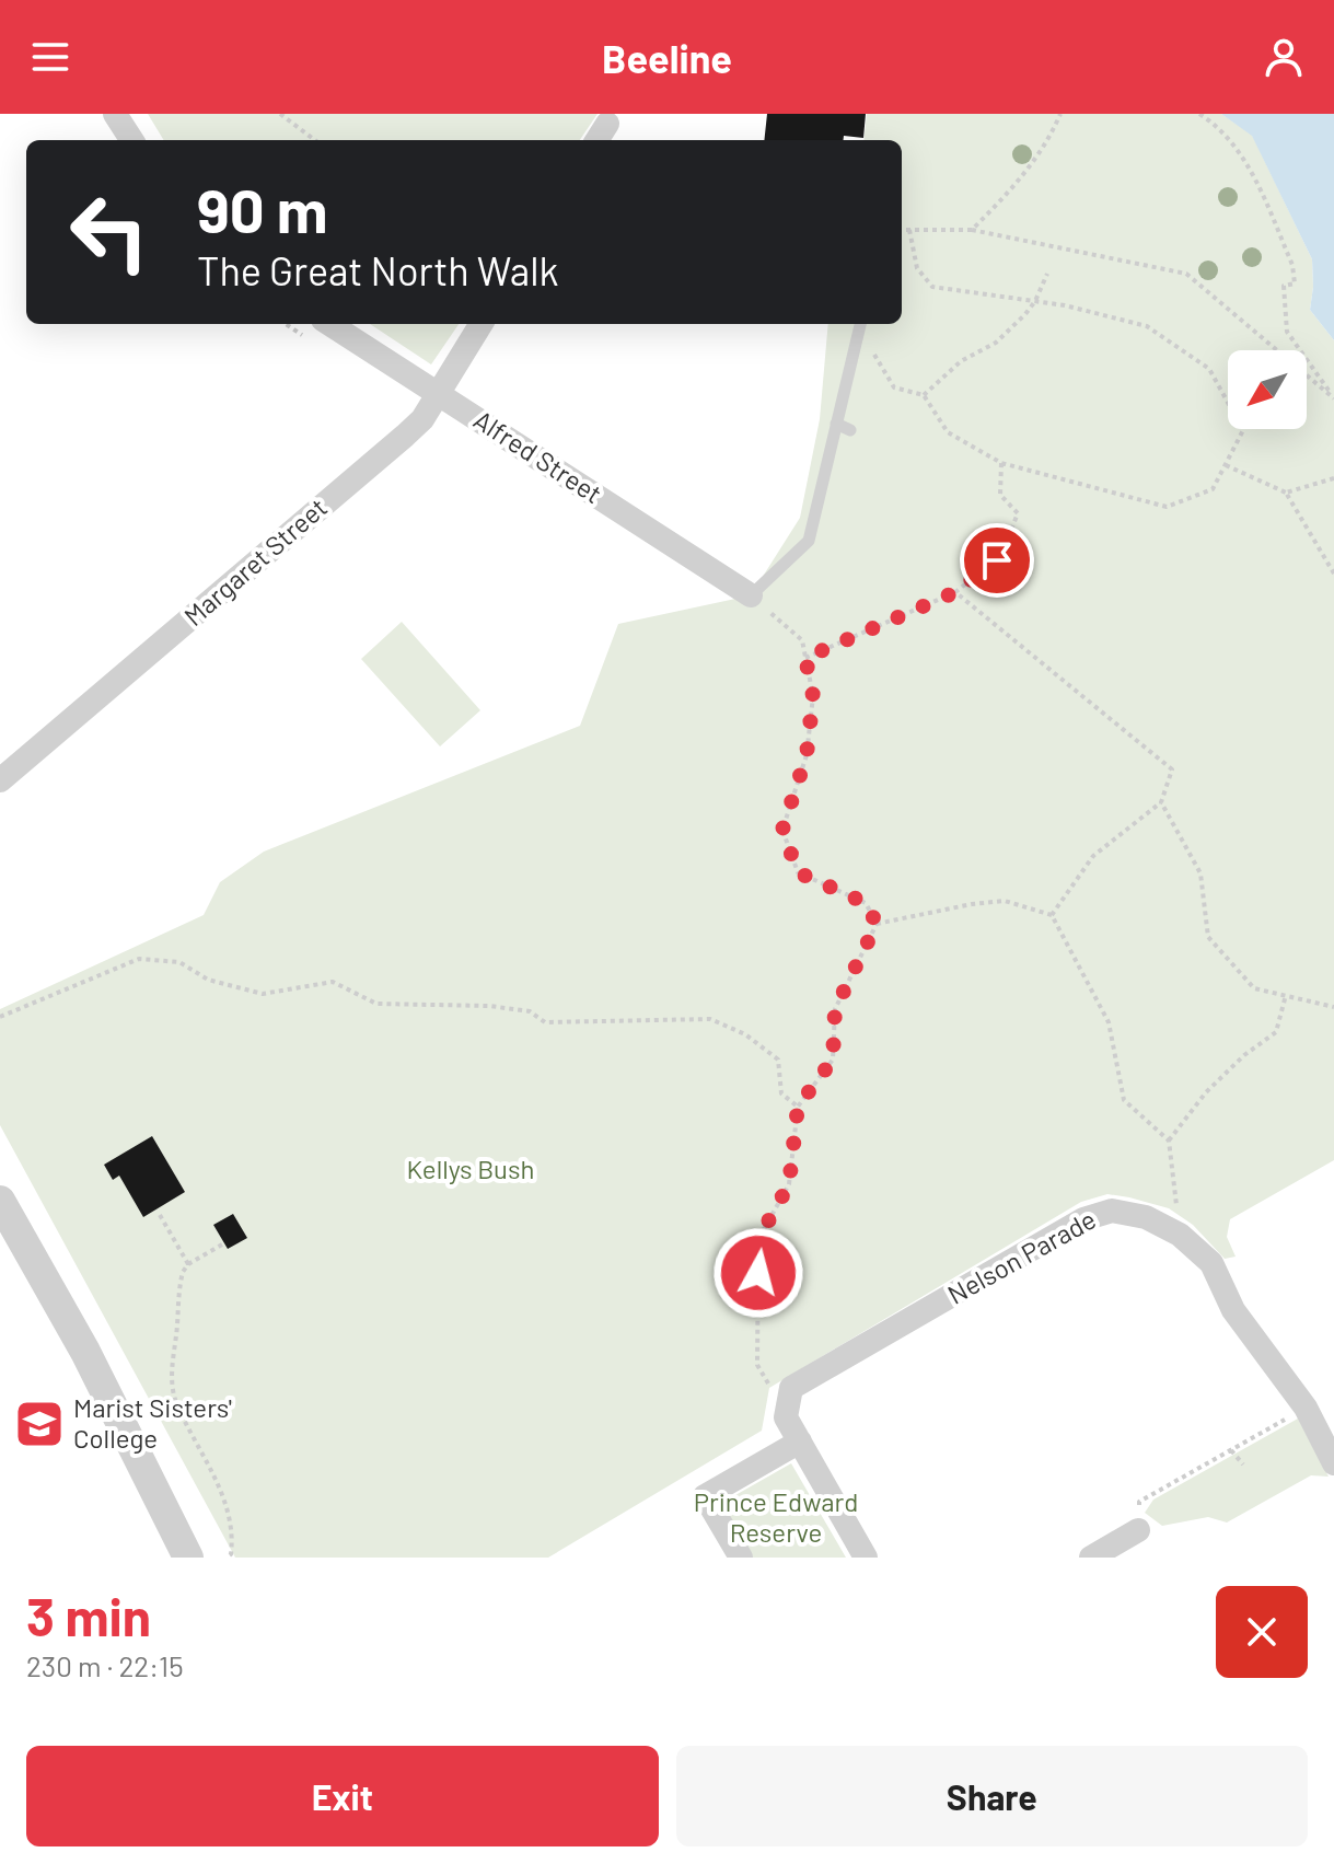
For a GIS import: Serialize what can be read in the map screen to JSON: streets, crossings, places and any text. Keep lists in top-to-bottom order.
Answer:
{
  "streets": {
    "street": ["Alfred Street", "Margaret Street", "Nelson Parade"]
  },
  "crossings": [
    ["Alfred Street", "Margaret Street"]
  ],
  "parks": ["Kellys Bush", "Prince Edward Reserve"],
  "places": {
    "school or university": ["Marist Sisters' College"]
  },
  "north": "bottom left",
  "page": {
    "header": "Beeline",
    "turn": ["90 m", "The Great North Walk"],
    "heading": ["3 min", "230 m · 22:15"],
    "buttons": ["Exit", "Share"]
  }
}
